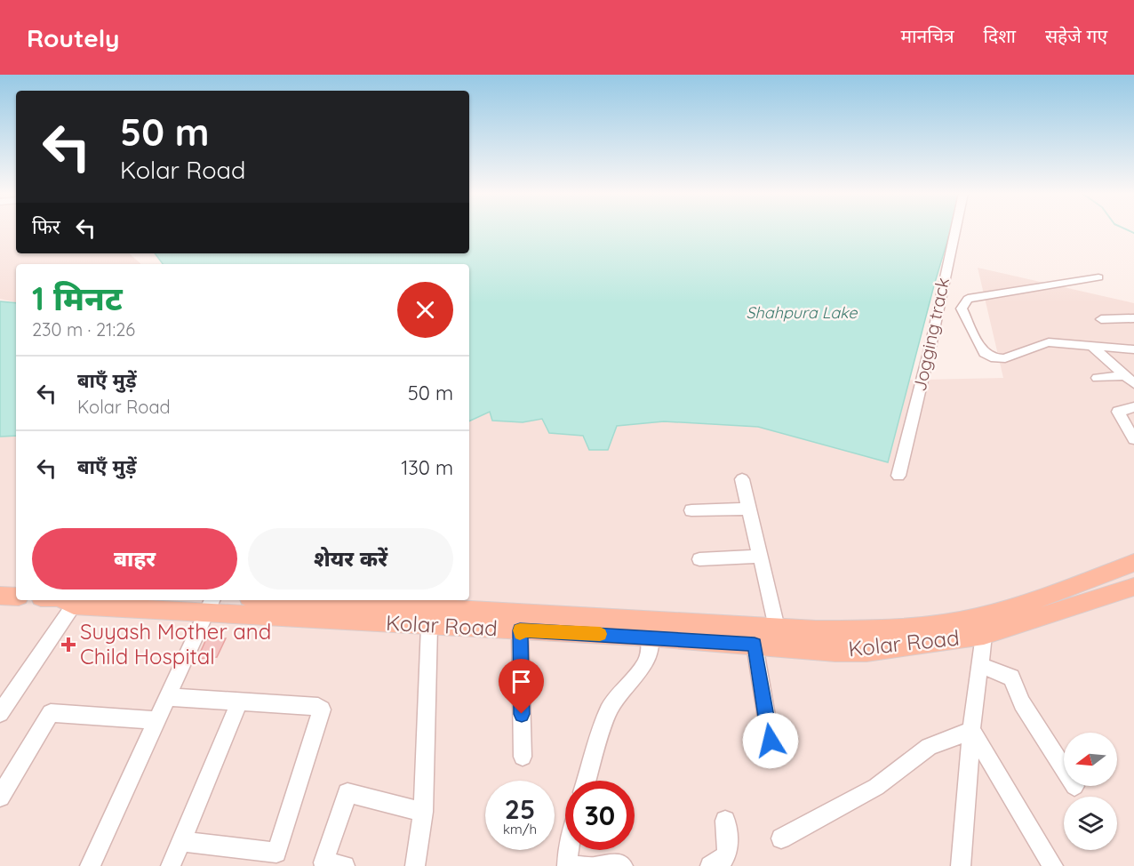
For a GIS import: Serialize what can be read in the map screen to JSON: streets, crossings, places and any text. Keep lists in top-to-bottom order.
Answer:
{
  "streets": {
    "main road": ["Kolar Road"],
    "street": ["Jogging track"]
  },
  "water": ["Shahpura Lake"],
  "places": {
    "health": ["Suyash Mother and Child Hospital"]
  },
  "north": "left",
  "page": {
    "header": "Routely",
    "nav": ["मानचित्र", "दिशा", "सहेजे गए"],
    "turn": ["50 m", "Kolar Road"],
    "then": "फिर",
    "heading": ["1 मिनट", "230 m · 21:26"],
    "list": [
      {
        "name": "बाएँ मुड़ें",
        "note": "Kolar Road",
        "value": "50 m"
      },
      {
        "name": "बाएँ मुड़ें",
        "value": "130 m"
      }
    ],
    "buttons": ["बाहर", "शेयर करें"],
    "speed": "25 km/h",
    "limit": "30"
  }
}
